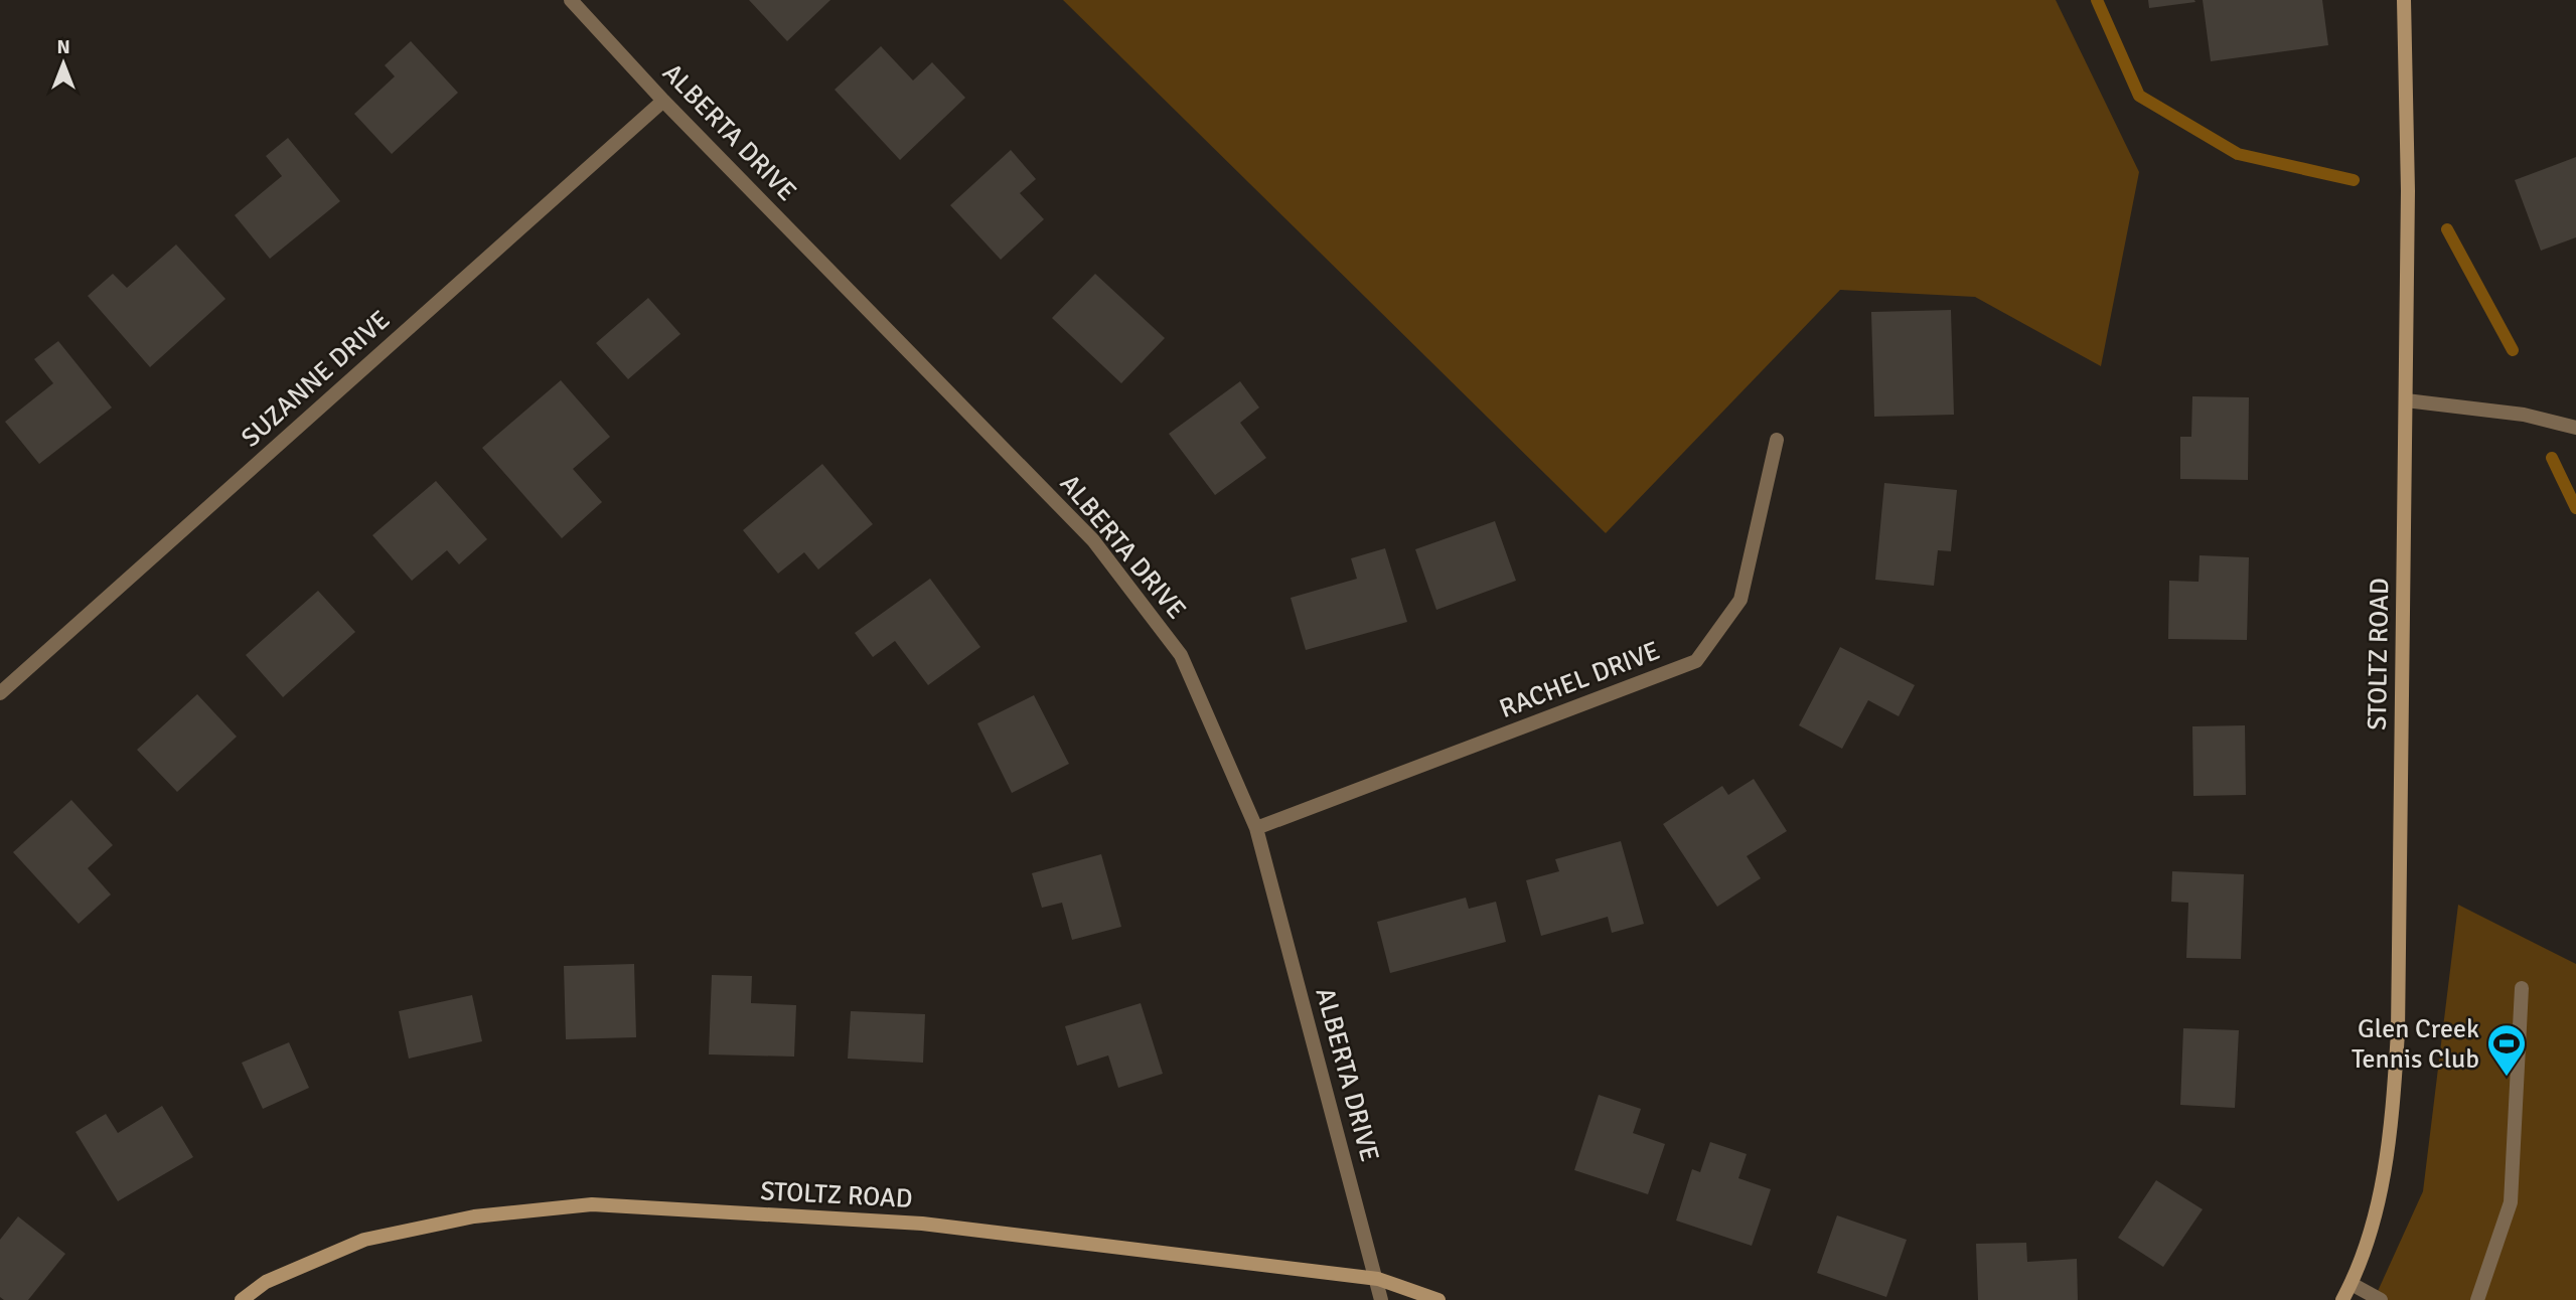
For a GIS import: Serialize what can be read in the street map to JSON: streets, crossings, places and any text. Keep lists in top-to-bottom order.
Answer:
{
  "streets": {
    "street": [
      "ALBERTA DRIVE",
      "SUZANNE DRIVE",
      "STOLTZ ROAD",
      "RACHEL DRIVE"
    ]
  },
  "crossings": [
    ["ALBERTA DRIVE", "SUZANNE DRIVE"],
    ["ALBERTA DRIVE", "STOLTZ ROAD"],
    ["ALBERTA DRIVE", "RACHEL DRIVE"]
  ],
  "places": {
    "sports": ["Glen Creek Tennis Club"]
  },
  "north": "top"
}
